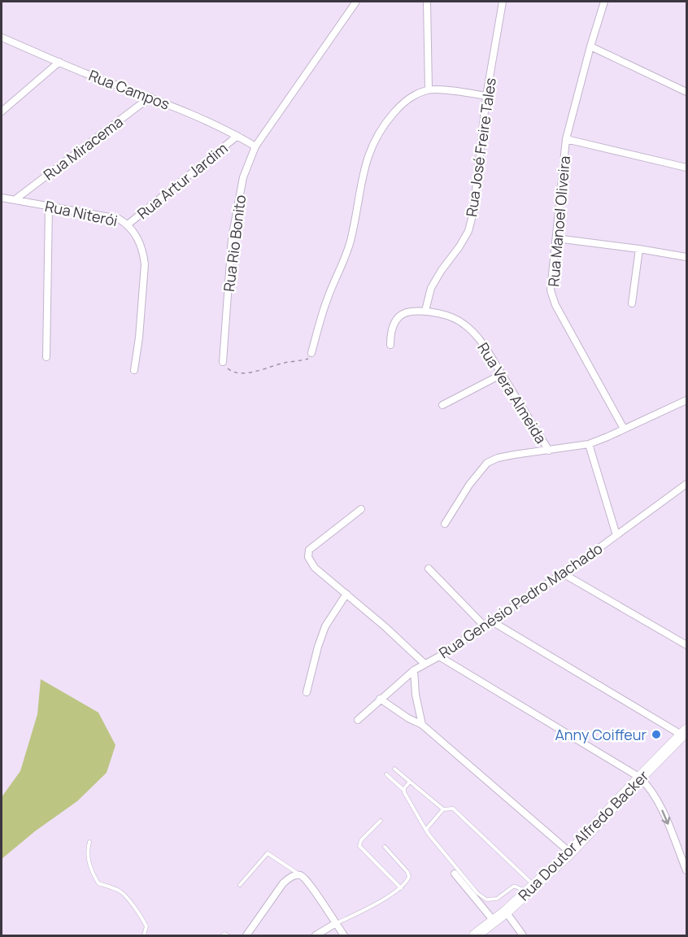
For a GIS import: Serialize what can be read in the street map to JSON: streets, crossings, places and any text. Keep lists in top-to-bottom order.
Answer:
{
  "streets": {
    "main road": ["Rua Doutor Alfredo Backer"],
    "street": [
      "Rua Campos",
      "Rua José Freire Tales",
      "Rua Miracema",
      "Rua Artur Jardim",
      "Rua Niterói",
      "Rua Manoel Oliveira",
      "Rua Rio Bonito",
      "Rua Vera Almeida",
      "Rua Genésio Pedro Machado"
    ]
  },
  "crossings": [
    ["Rua Campos", "Rua Miracema"],
    ["Rua Campos", "Rua Artur Jardim"],
    ["Rua Campos", "Rua Rio Bonito"],
    ["Rua José Freire Tales", "Rua Vera Almeida"],
    ["Rua Miracema", "Rua Niterói"],
    ["Rua Artur Jardim", "Rua Niterói"]
  ],
  "places": ["Anny Coiffeur"]
}
